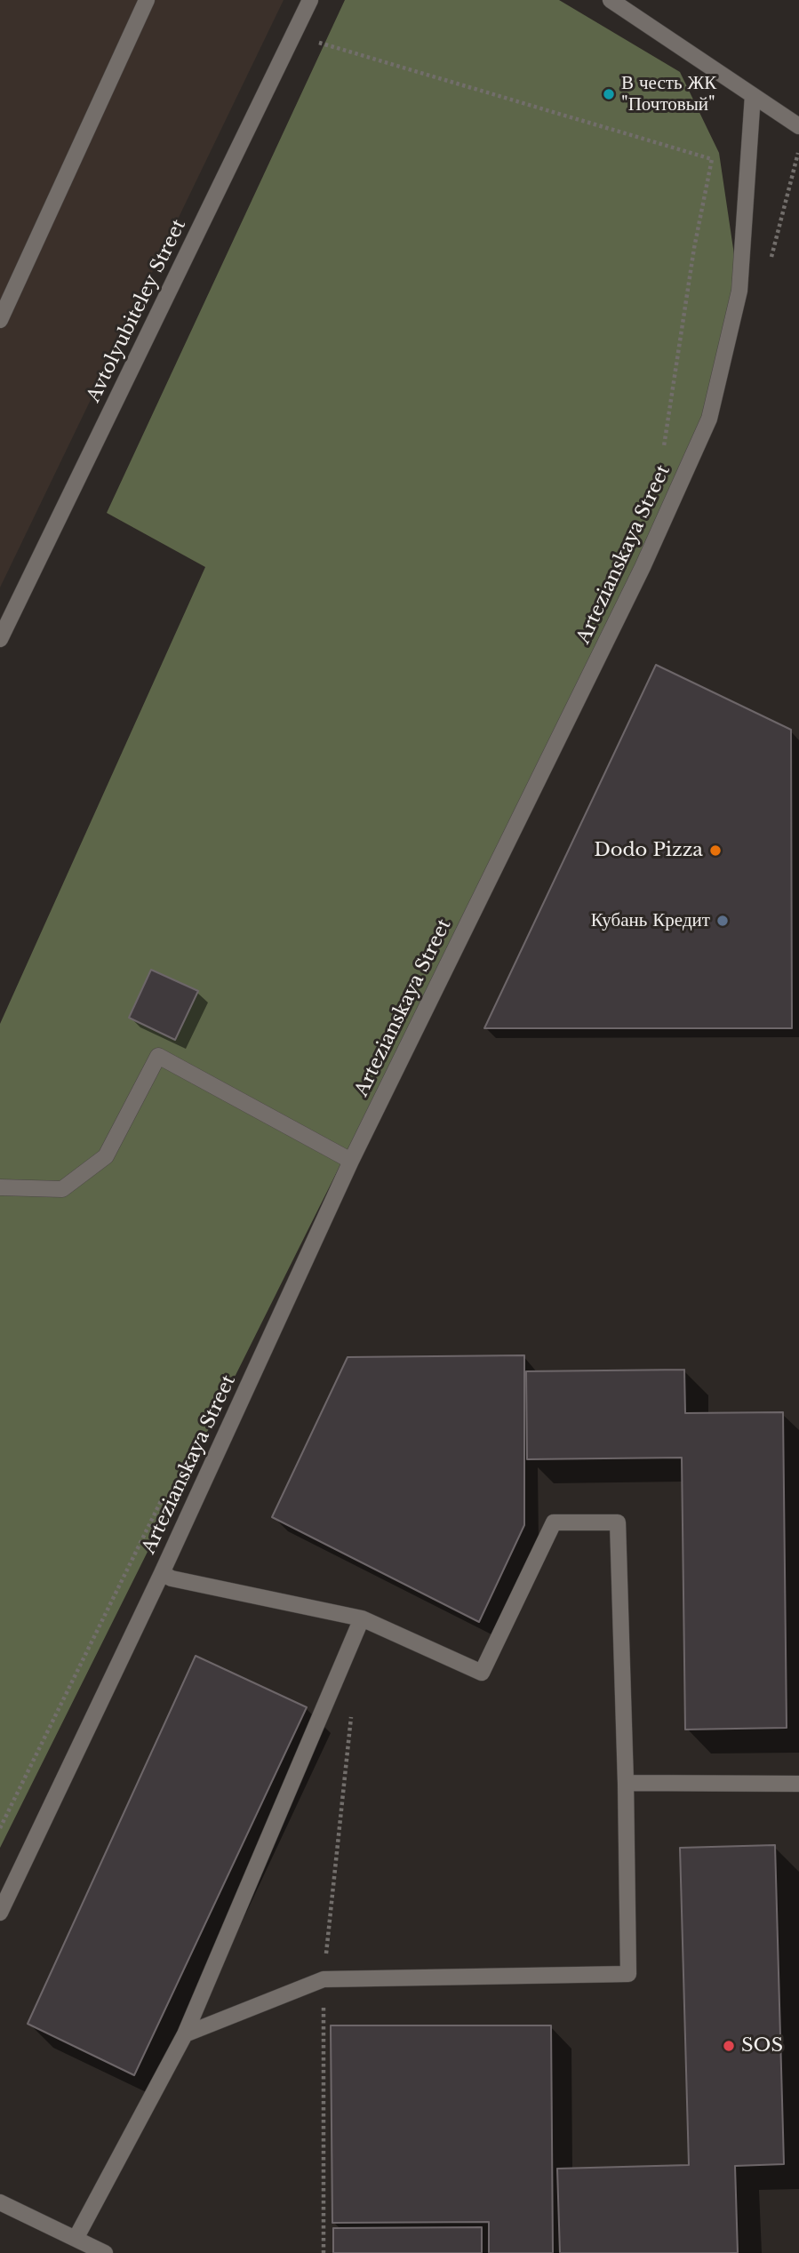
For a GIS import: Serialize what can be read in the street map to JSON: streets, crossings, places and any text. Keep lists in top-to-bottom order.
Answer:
{
  "streets": {
    "street": ["Avtolyubiteley Street", "Artezianskaya Street"]
  },
  "places": [
    "В честь ЖК \"Почтовый\"",
    "Dodo Pizza",
    "Кубань Кредит",
    "SOS"
  ]
}
